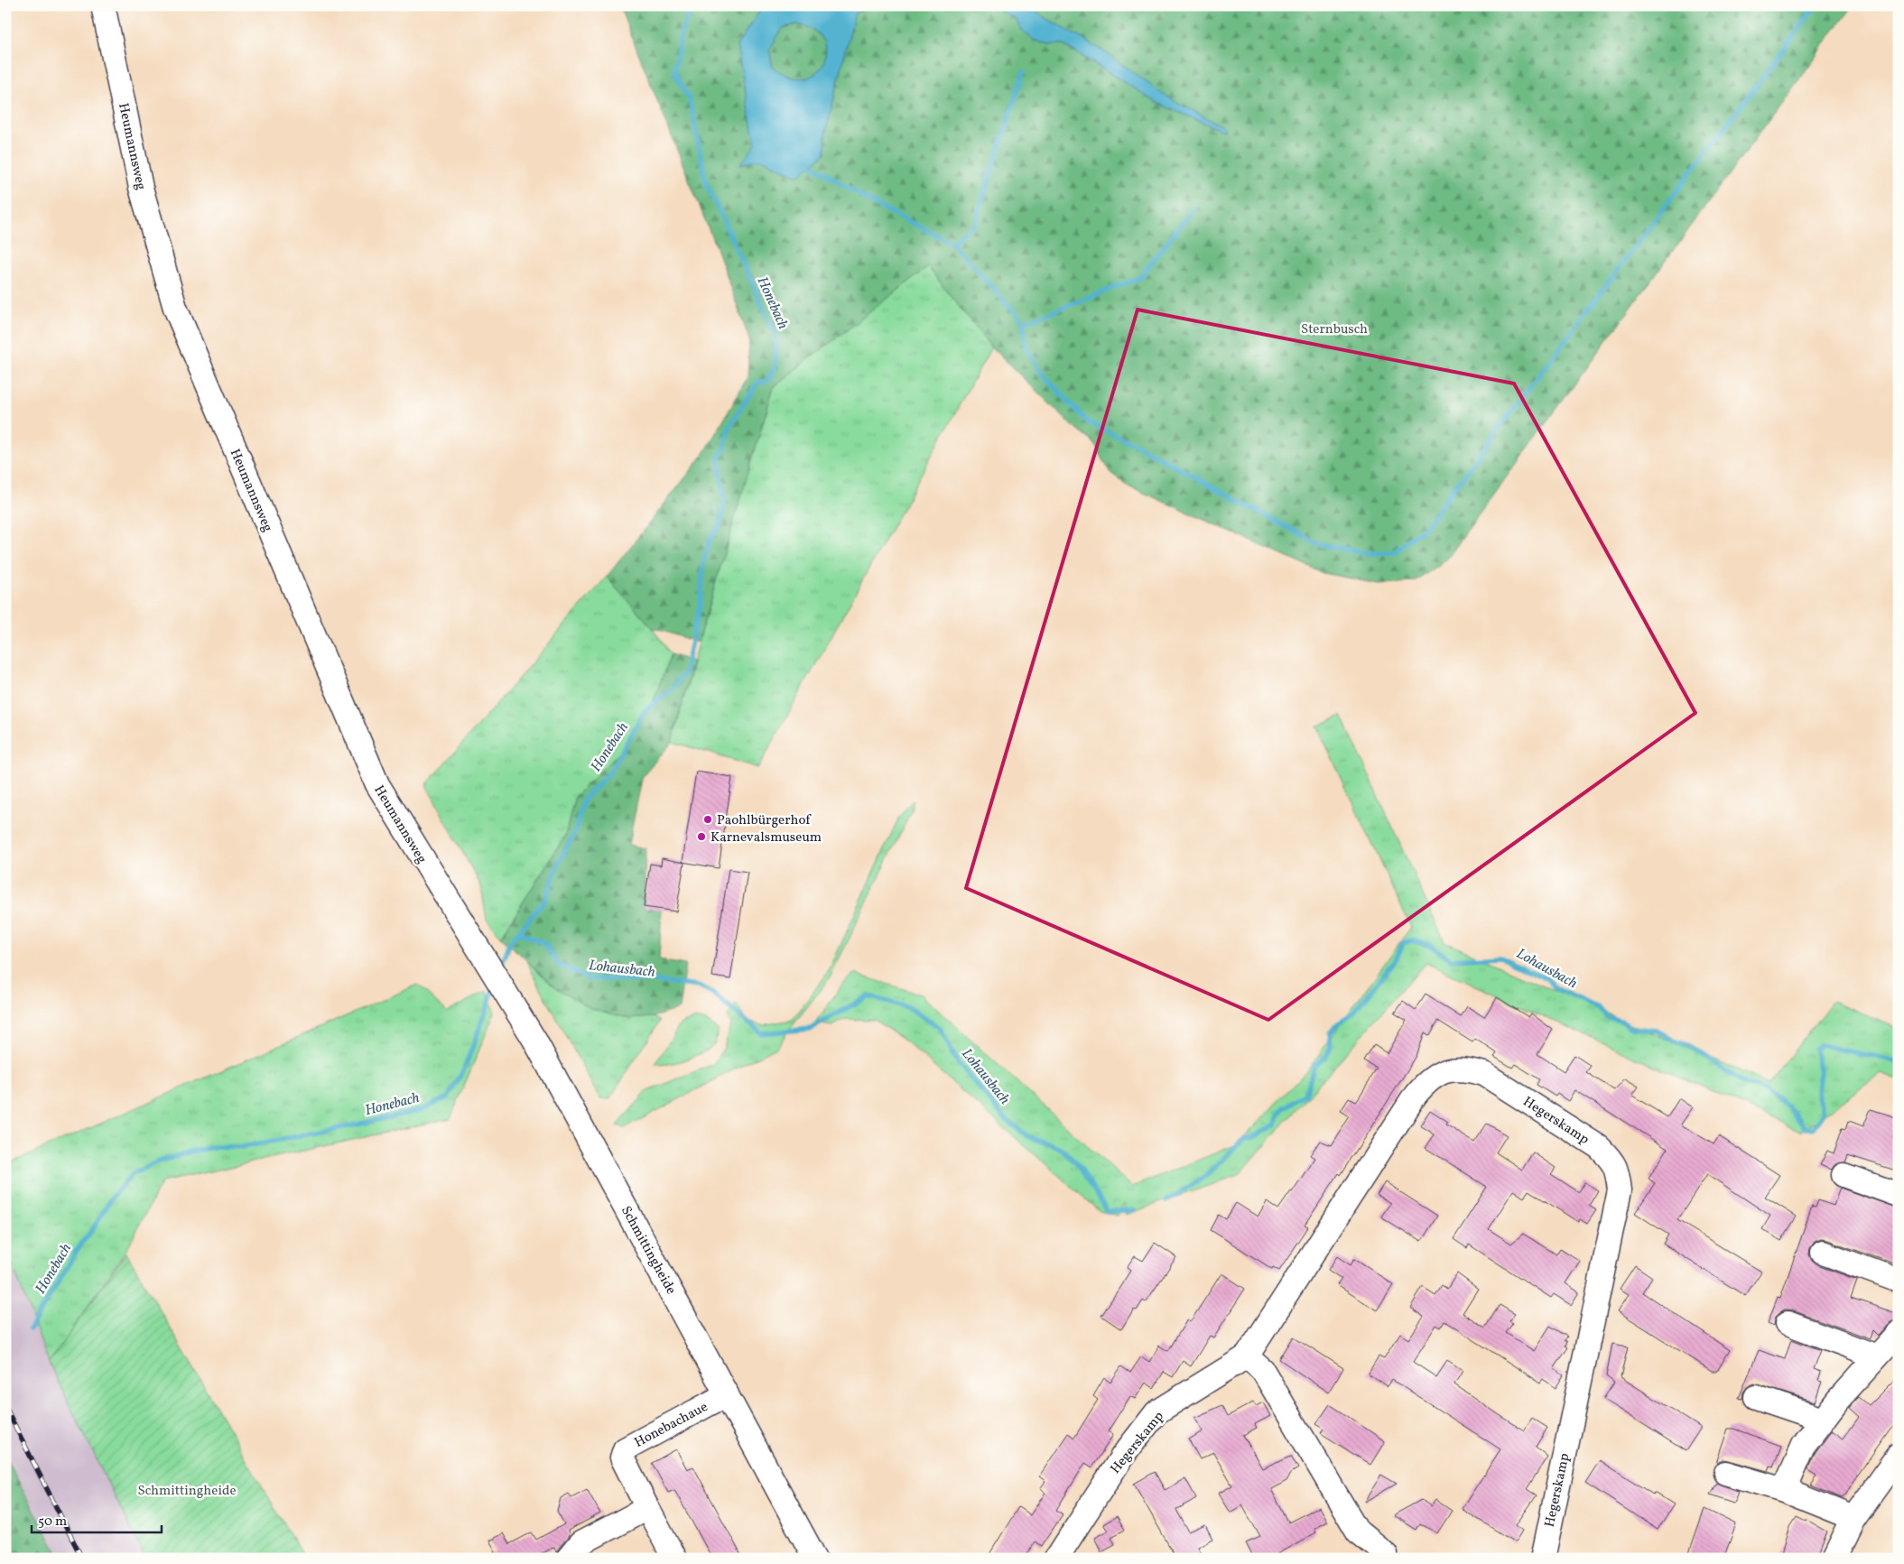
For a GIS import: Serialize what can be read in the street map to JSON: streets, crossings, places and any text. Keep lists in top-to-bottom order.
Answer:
{
  "streets": {
    "street": [
      "Heumannsweg",
      "Hegerskamp",
      "Schmittingheide",
      "Honebachaue"
    ]
  },
  "crossings": [
    ["Heumannsweg", "Schmittingheide"],
    ["Schmittingheide", "Honebachaue"]
  ],
  "water": ["Honebach", "Lohausbach"],
  "parks": ["Sternbusch", "Schmittingheide"],
  "places": ["Paohlbürgerhof", "Karnevalsmuseum"],
  "scale_bar": "50 m"
}
